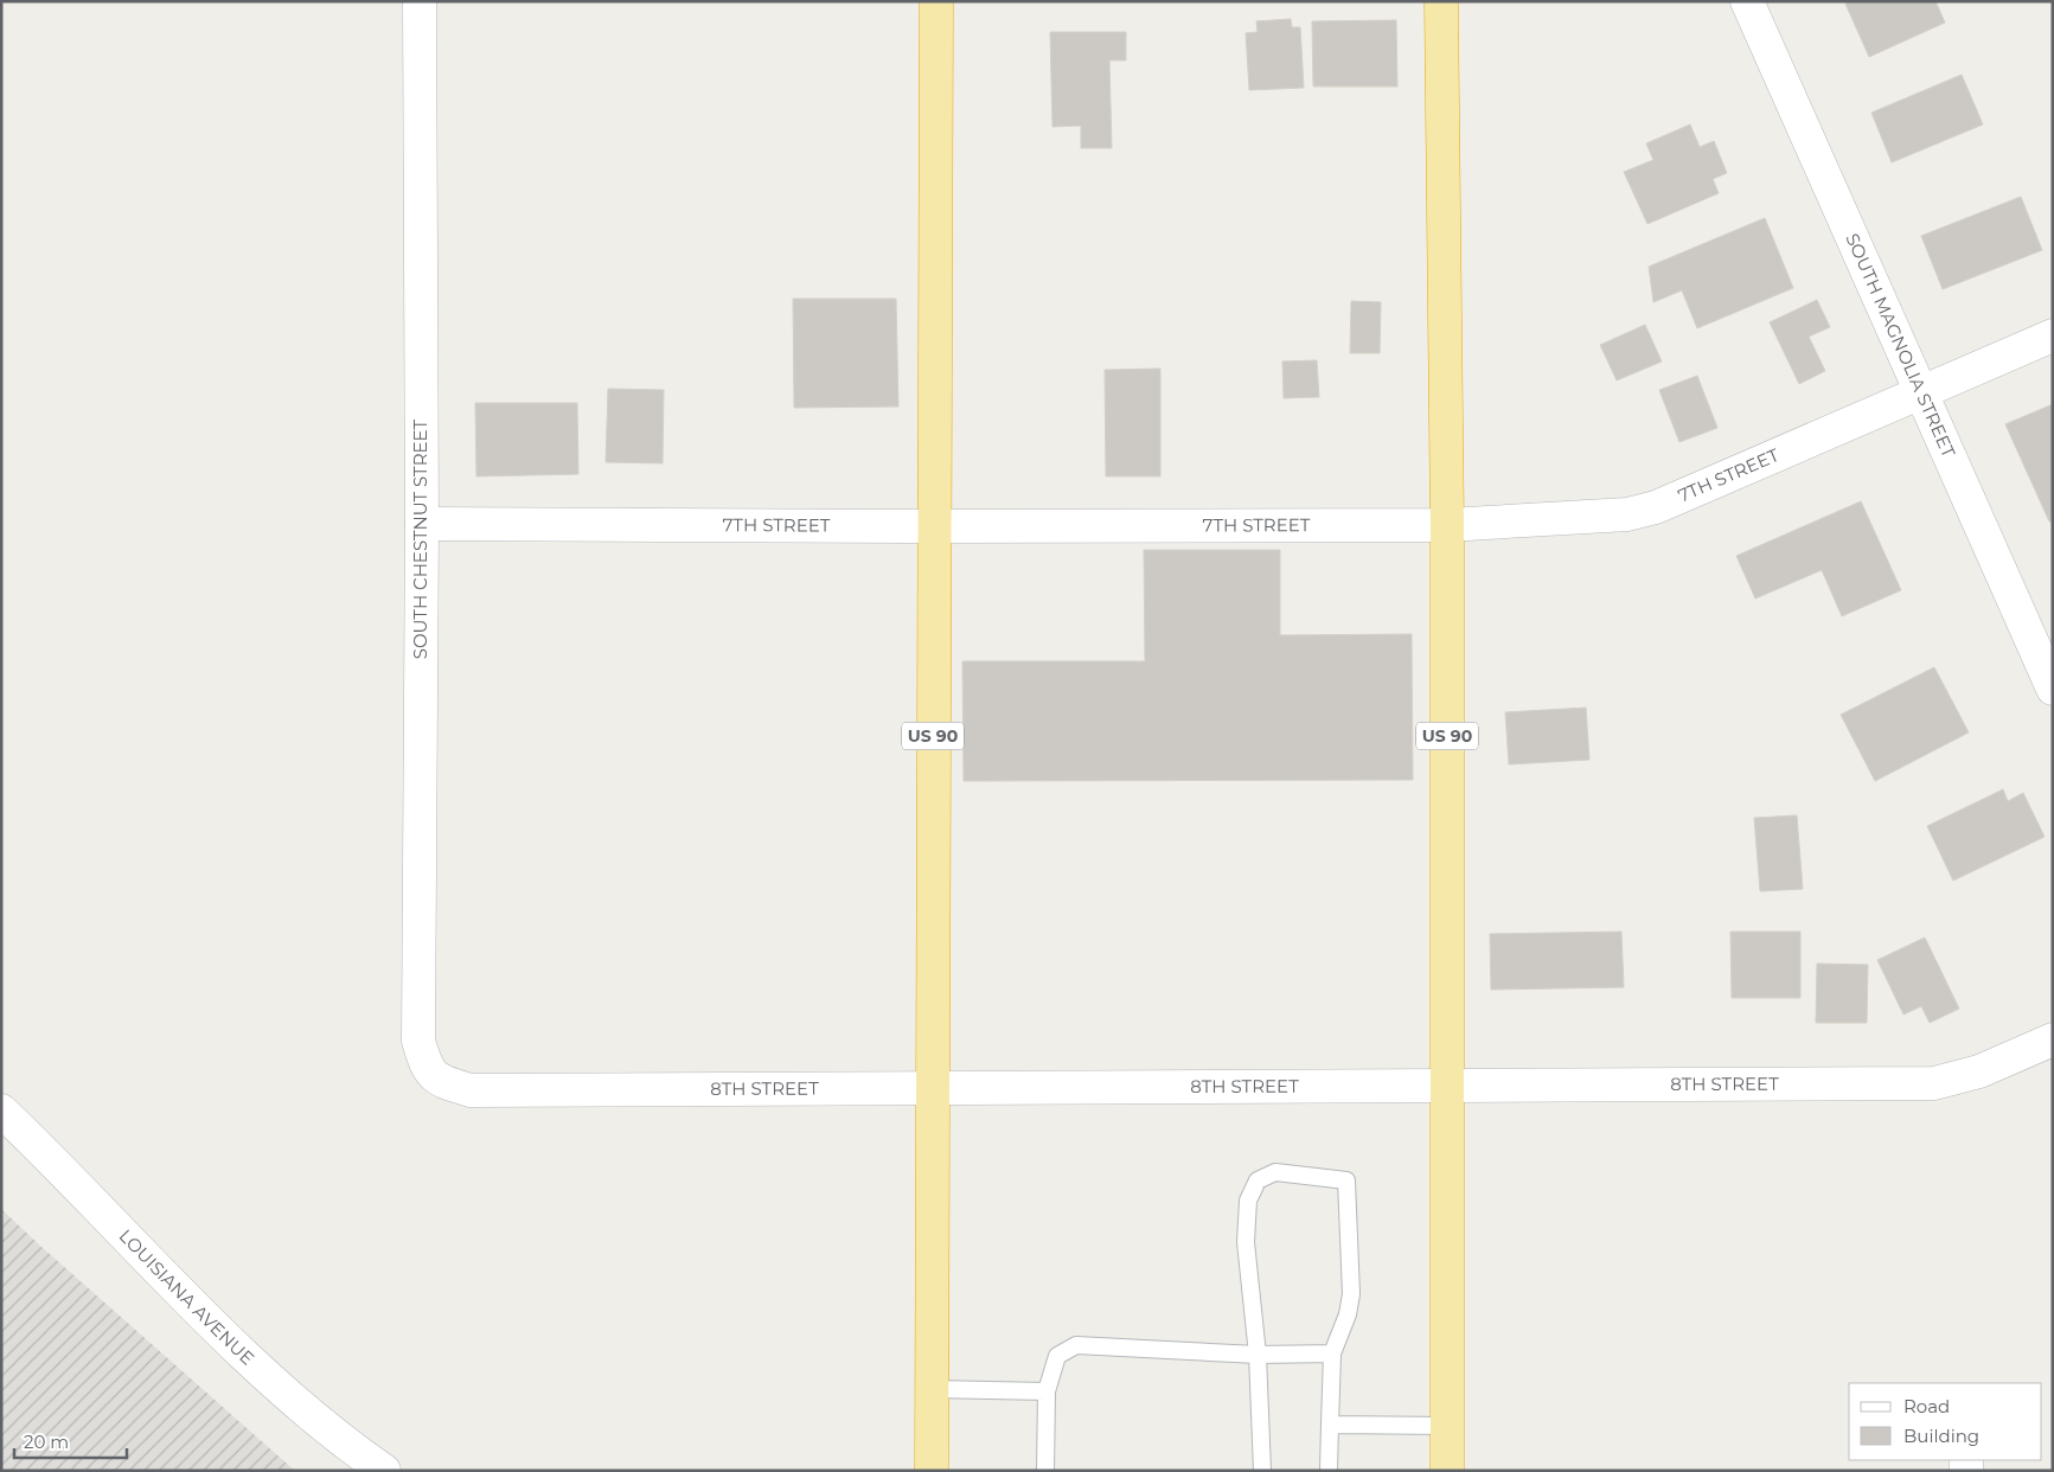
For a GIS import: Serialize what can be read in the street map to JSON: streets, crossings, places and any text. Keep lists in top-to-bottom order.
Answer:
{
  "streets": {
    "highway": ["US 90"],
    "street": [
      "SOUTH MAGNOLIA STREET",
      "7TH STREET",
      "SOUTH CHESTNUT STREET",
      "8TH STREET",
      "LOUISIANA AVENUE"
    ]
  },
  "crossings": [
    ["SOUTH MAGNOLIA STREET", "7TH STREET"],
    ["7TH STREET", "SOUTH CHESTNUT STREET"],
    ["7TH STREET", "US 90"],
    ["SOUTH CHESTNUT STREET", "8TH STREET"],
    ["US 90", "8TH STREET"]
  ],
  "legend": ["Road", "Building"],
  "scale_bar": "20 m"
}
